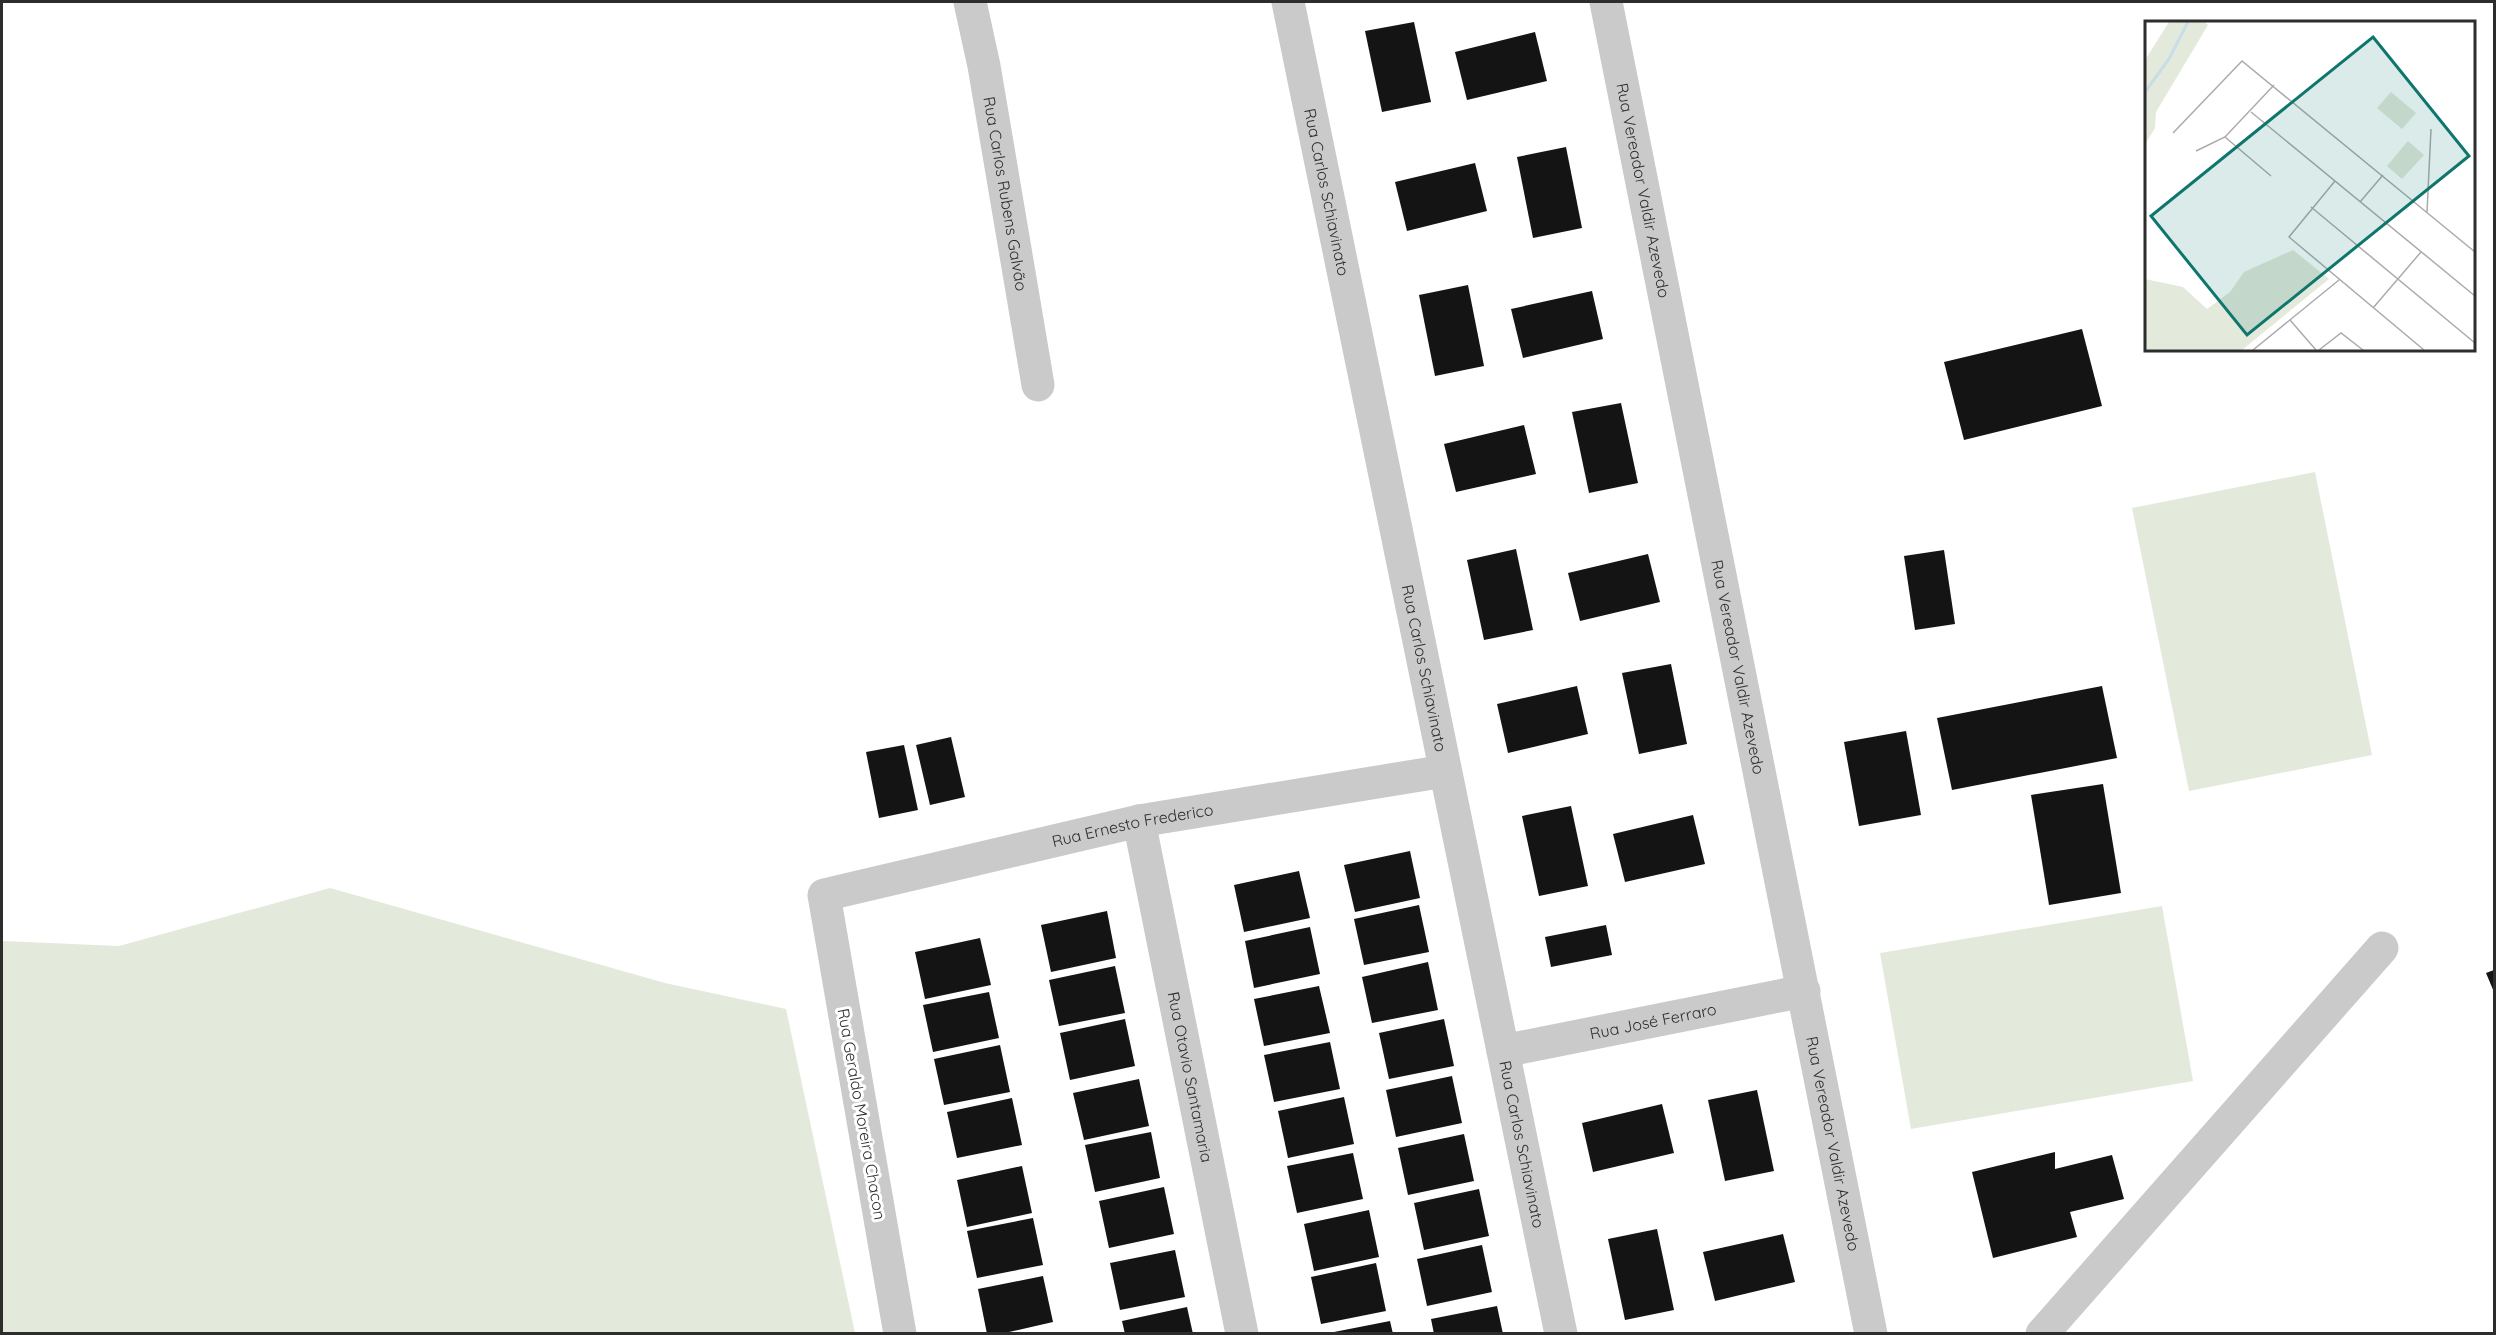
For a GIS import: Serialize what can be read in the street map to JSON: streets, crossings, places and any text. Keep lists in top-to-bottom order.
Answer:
{
  "streets": {
    "street": [
      "Rua Carlos Schiavinato",
      "Rua Vereador Valdir Azevedo",
      "Rua Carlos Rubens Galvão",
      "Rua Ernesto Frederico",
      "Rua José Ferraro",
      "Rua Otavio Santamaria",
      "Rua Geraldo Moreira Chacon"
    ]
  },
  "crossings": [
    ["Rua Carlos Schiavinato", "Rua Ernesto Frederico"],
    ["Rua Carlos Schiavinato", "Rua José Ferraro"],
    ["Rua Vereador Valdir Azevedo", "Rua José Ferraro"],
    ["Rua Ernesto Frederico", "Rua Otavio Santamaria"],
    ["Rua Ernesto Frederico", "Rua Geraldo Moreira Chacon"]
  ]
}
